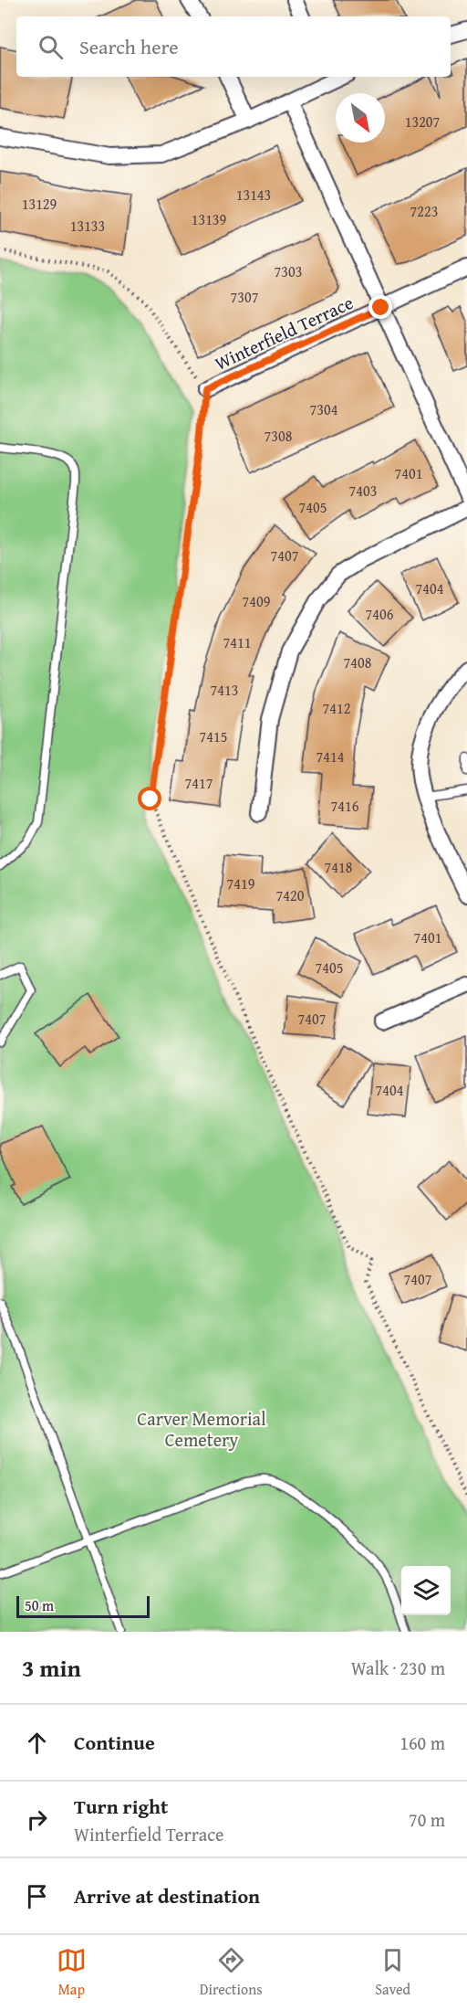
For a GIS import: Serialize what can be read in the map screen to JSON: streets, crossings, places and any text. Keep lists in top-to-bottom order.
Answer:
{
  "streets": {
    "street": ["Winterfield Terrace"]
  },
  "parks": ["Carver Memorial Cemetery"],
  "house_numbers": [
    "13207",
    "13143",
    "13129",
    "7223",
    "13139",
    "13133",
    "7303",
    "7307",
    "7304",
    "7308",
    "7401",
    "7403",
    "7405",
    "7407",
    "7404",
    "7409",
    "7406",
    "7411",
    "7408",
    "7413",
    "7412",
    "7415",
    "7414",
    "7417",
    "7416",
    "7418",
    "7419",
    "7420",
    "7401",
    "7405",
    "7407",
    "7404",
    "7407"
  ],
  "scale_bar": "50 m",
  "north": "bottom right",
  "page": {
    "search": "Search here",
    "scale": "50 m",
    "heading": ["3 min", "Walk · 230 m"],
    "list": [
      ["Continue", "160 m"],
      ["Turn right", "Winterfield Terrace", "70 m"],
      "Arrive at destination"
    ],
    "nav": ["Map", "Directions", "Saved"]
  }
}
